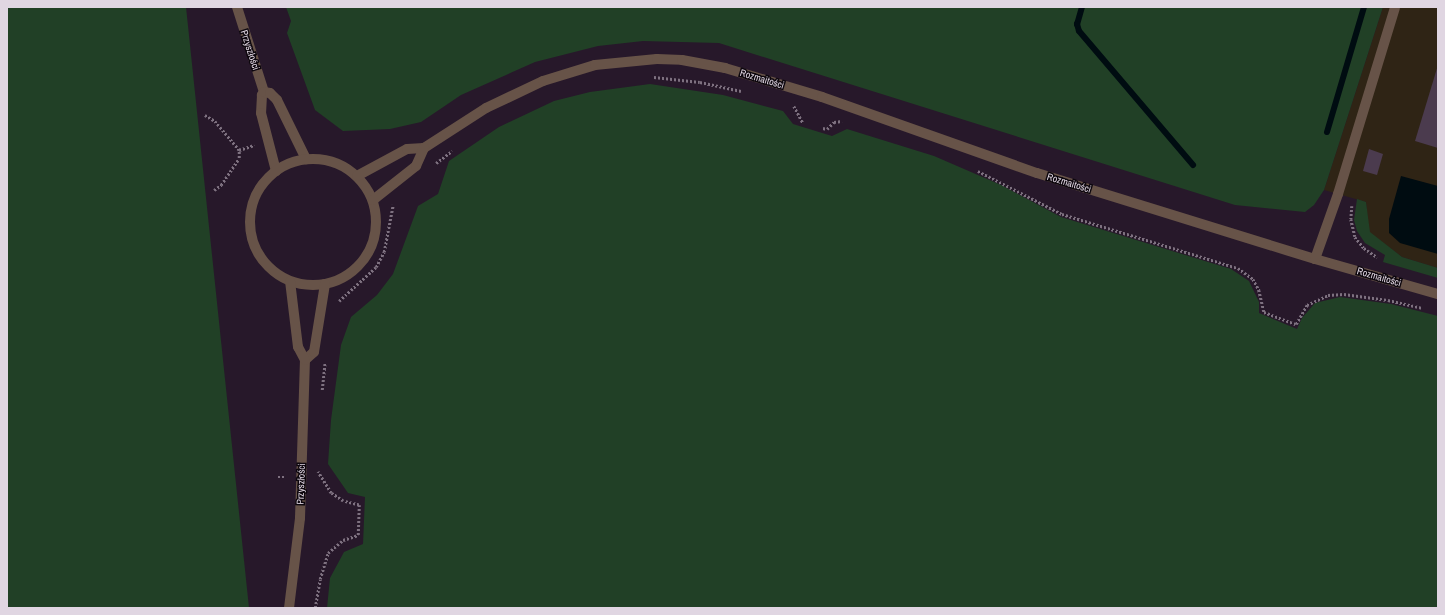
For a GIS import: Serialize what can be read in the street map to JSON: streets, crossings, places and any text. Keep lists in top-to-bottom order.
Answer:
{
  "streets": {
    "street": ["Przyszłości", "Rozmaitości"]
  }
}
